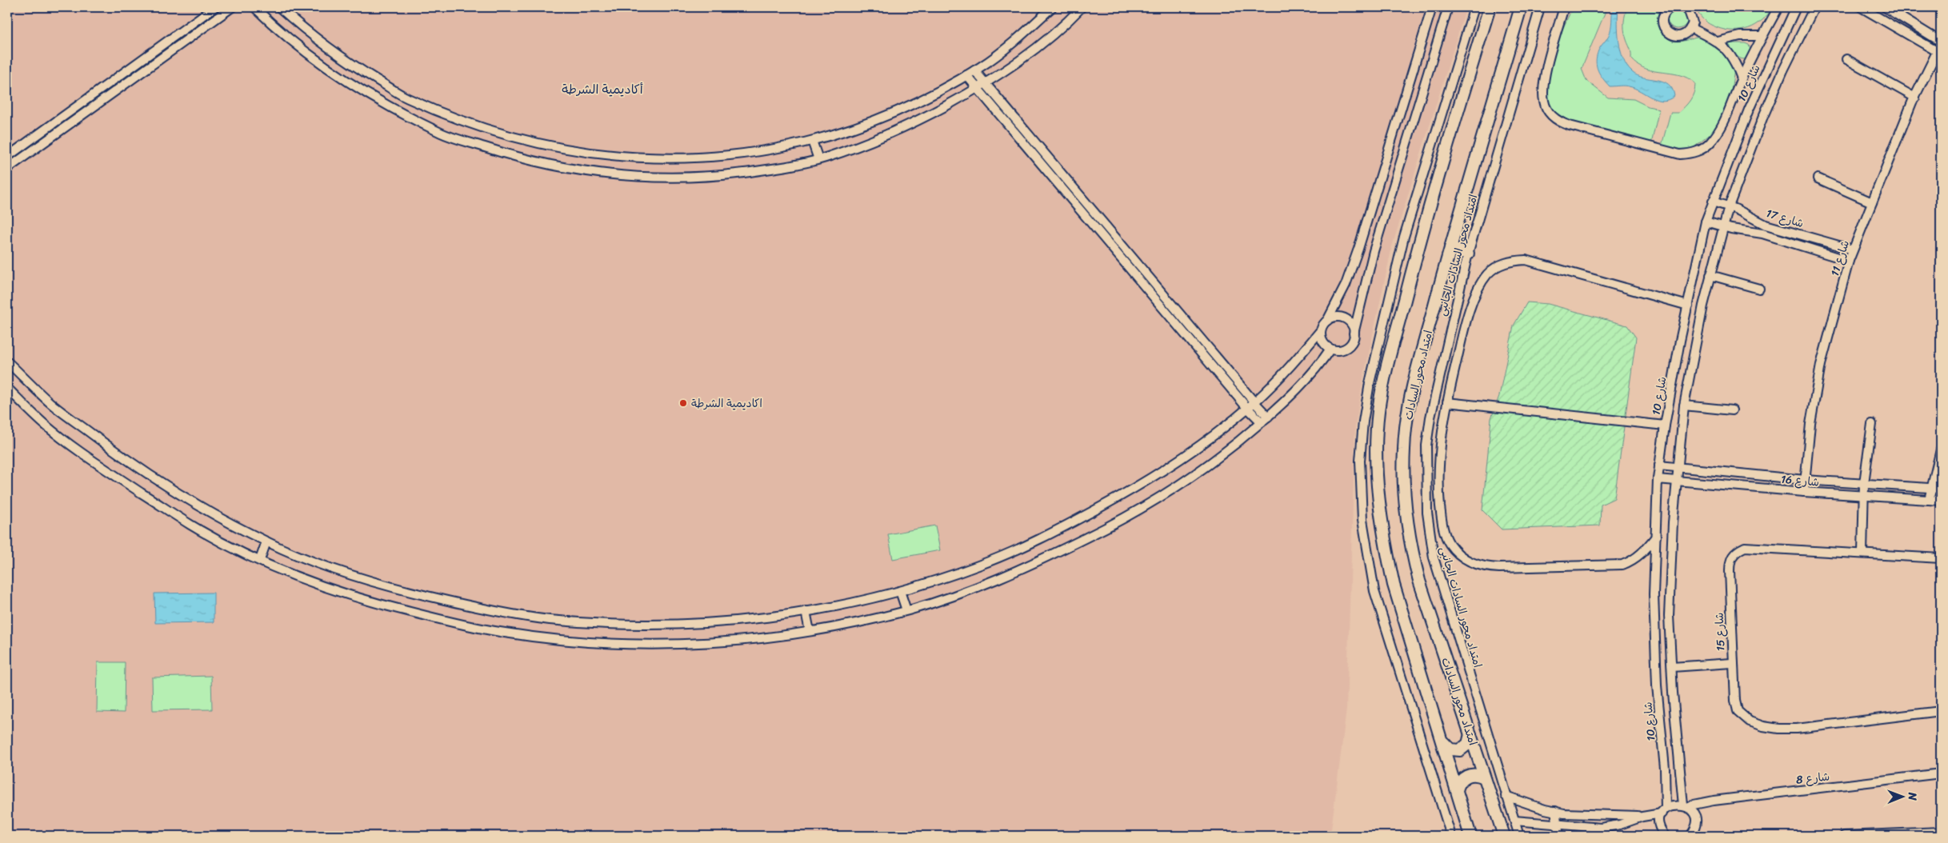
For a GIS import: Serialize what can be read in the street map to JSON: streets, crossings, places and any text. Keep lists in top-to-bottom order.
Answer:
{
  "streets": {
    "main road": ["امتداد محور السادات"],
    "street": [
      "شارع 10",
      "شارع 17",
      "امتداد محور السادات الجانبى",
      "شارع 11",
      "شارع 16",
      "شارع 15",
      "شارع 8"
    ]
  },
  "crossings": [
    ["شارع 10", "شارع 17"],
    ["شارع 10", "شارع 16"],
    ["شارع 10", "شارع 8"],
    ["شارع 17", "شارع 11"],
    ["شارع 11", "شارع 16"]
  ],
  "districts": ["أكاديمية الشرطة"],
  "places": ["اكاديمية الشرطة"],
  "north": "right"
}
